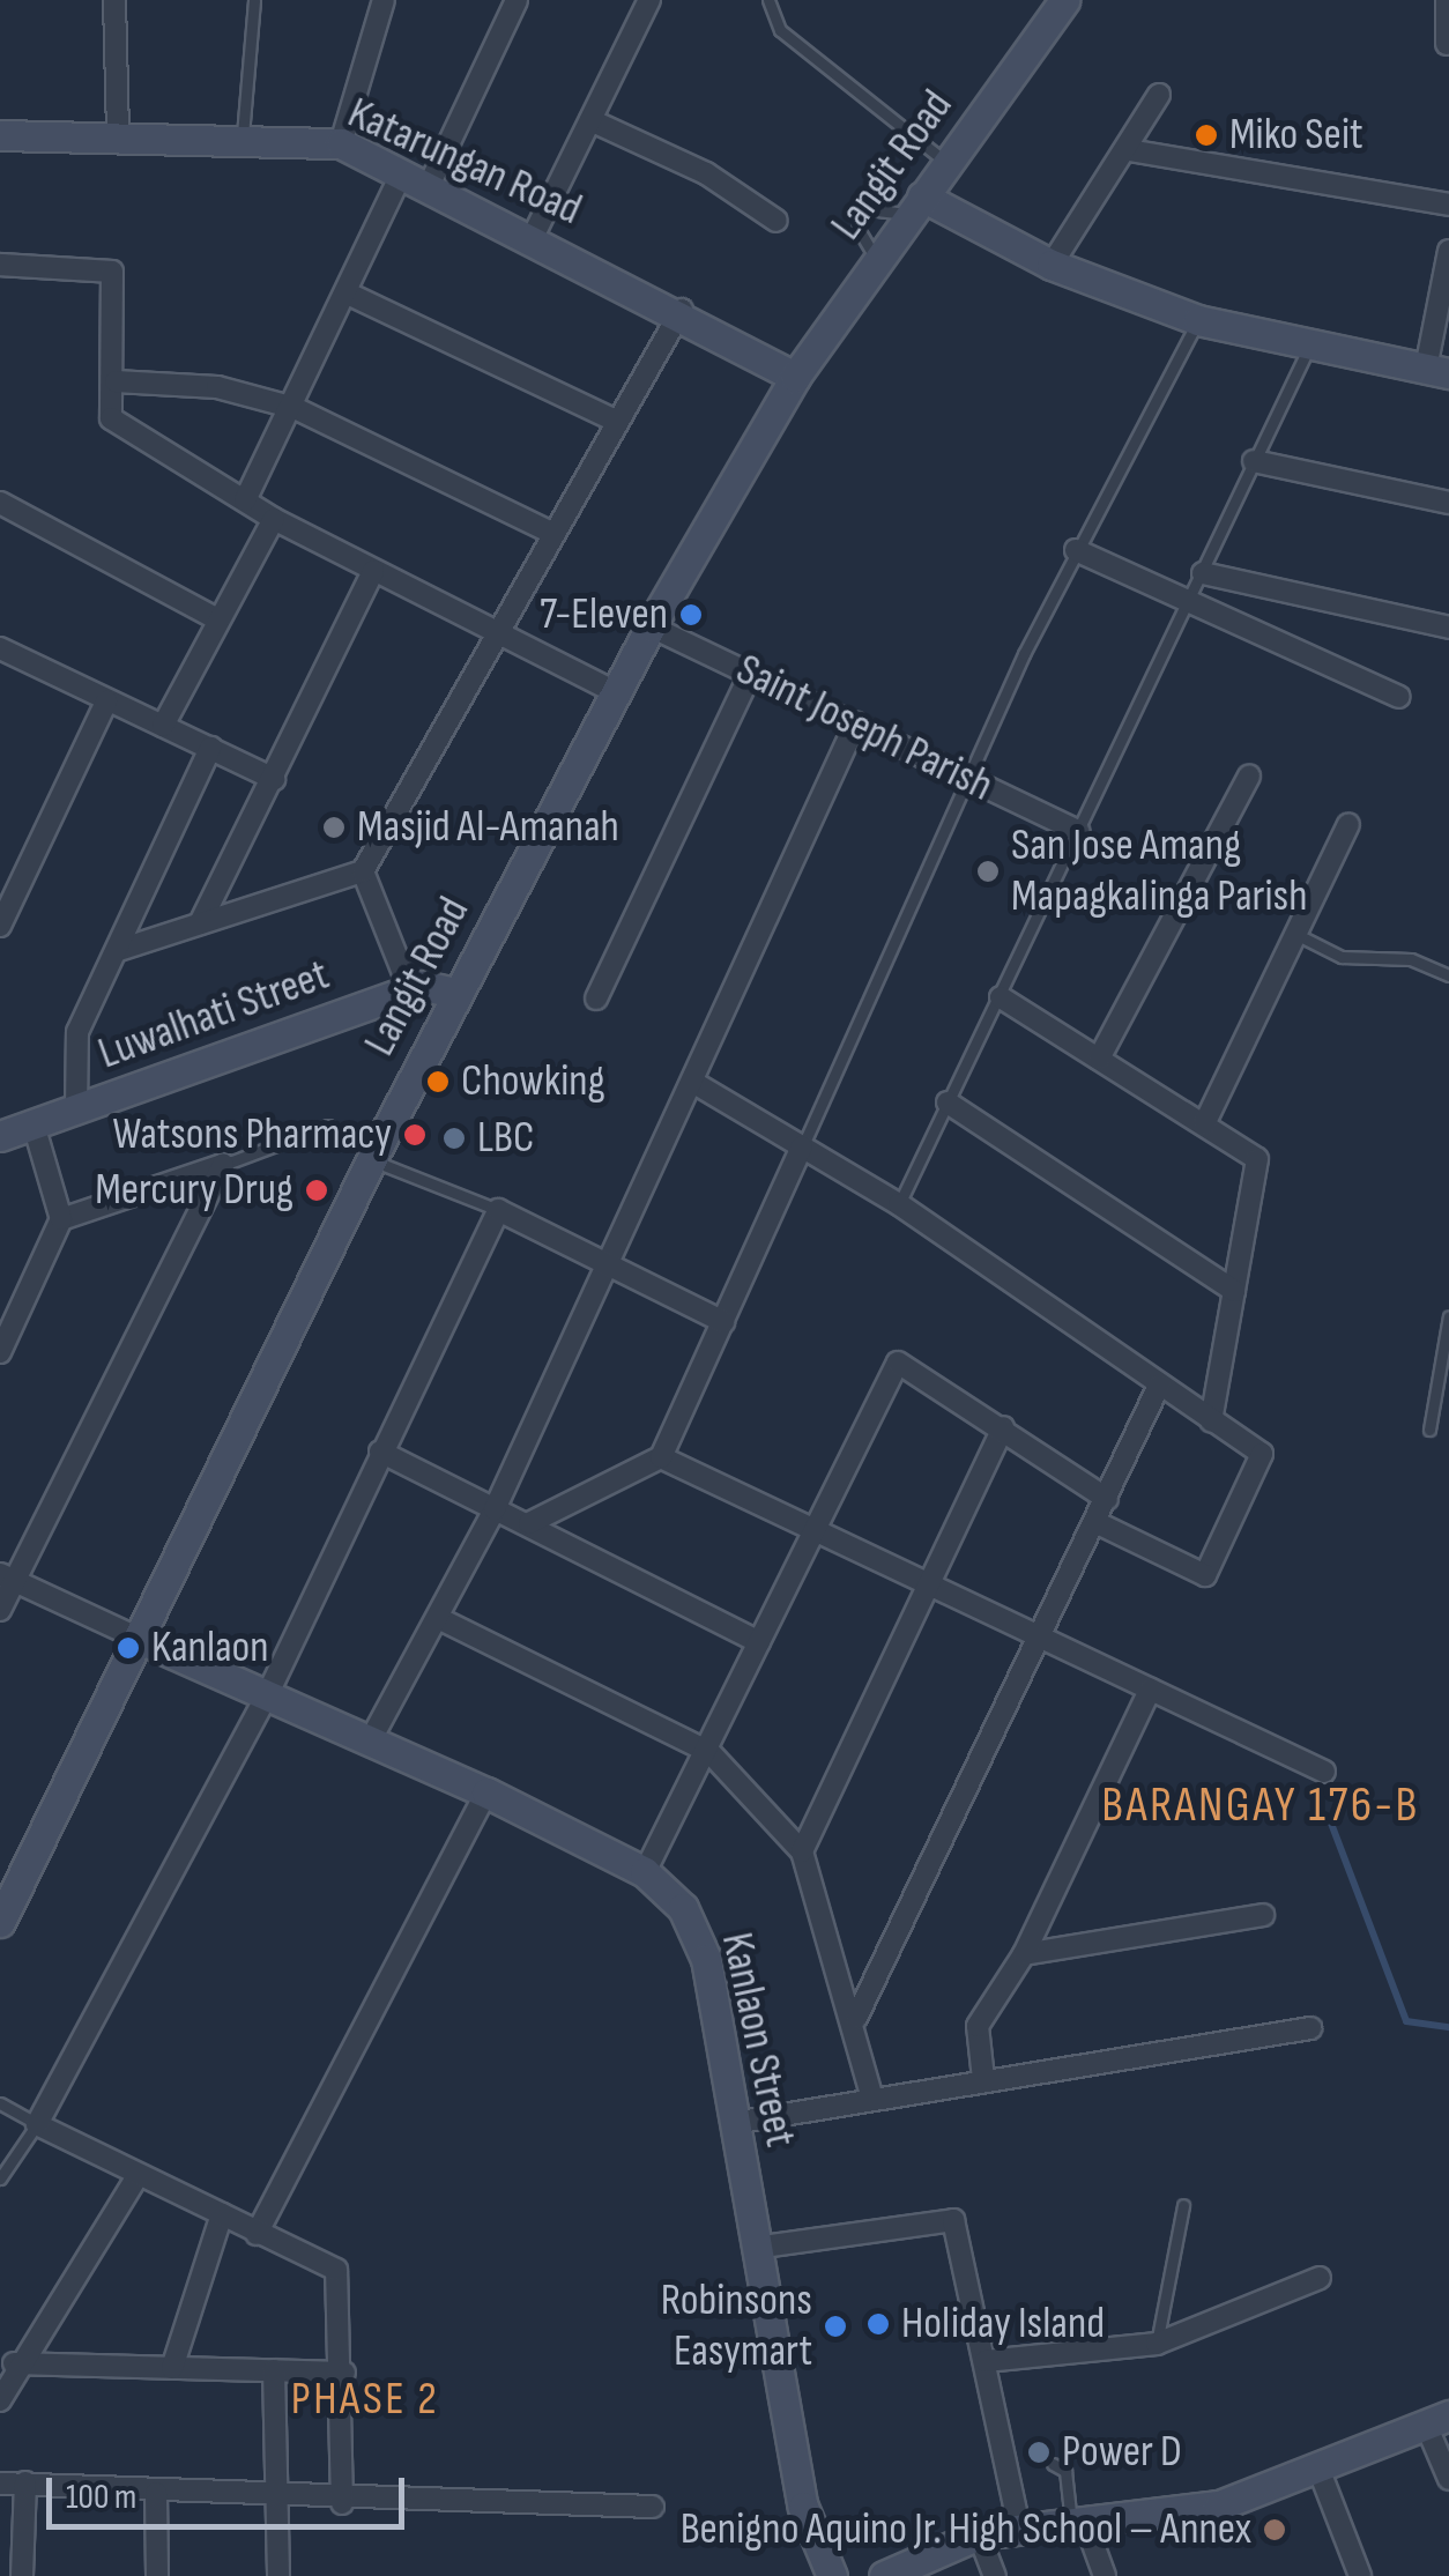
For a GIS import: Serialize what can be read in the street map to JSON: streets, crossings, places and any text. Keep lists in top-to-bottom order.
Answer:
{
  "streets": {
    "street": [
      "Katarungan Road",
      "Langit Road",
      "Saint Joseph Parish",
      "Luwalhati Street",
      "Kanlaon Street"
    ]
  },
  "crossings": [
    ["Katarungan Road", "Langit Road"],
    ["Langit Road", "Saint Joseph Parish"],
    ["Langit Road", "Luwalhati Street"],
    ["Langit Road", "Kanlaon Street"]
  ],
  "districts": ["BARANGAY 176-B", "PHASE 2"],
  "places": [
    "Miko Seit",
    "7-Eleven",
    "Masjid Al-Amanah",
    "San Jose Amang Mapagkalinga Parish",
    "Chowking",
    "Watsons Pharmacy",
    "LBC",
    "Mercury Drug",
    "Kanlaon",
    "Holiday Island",
    "Robinsons Easymart",
    "Power D",
    "Benigno Aquino Jr. High School – Annex"
  ],
  "scale_bar": "100 m"
}
